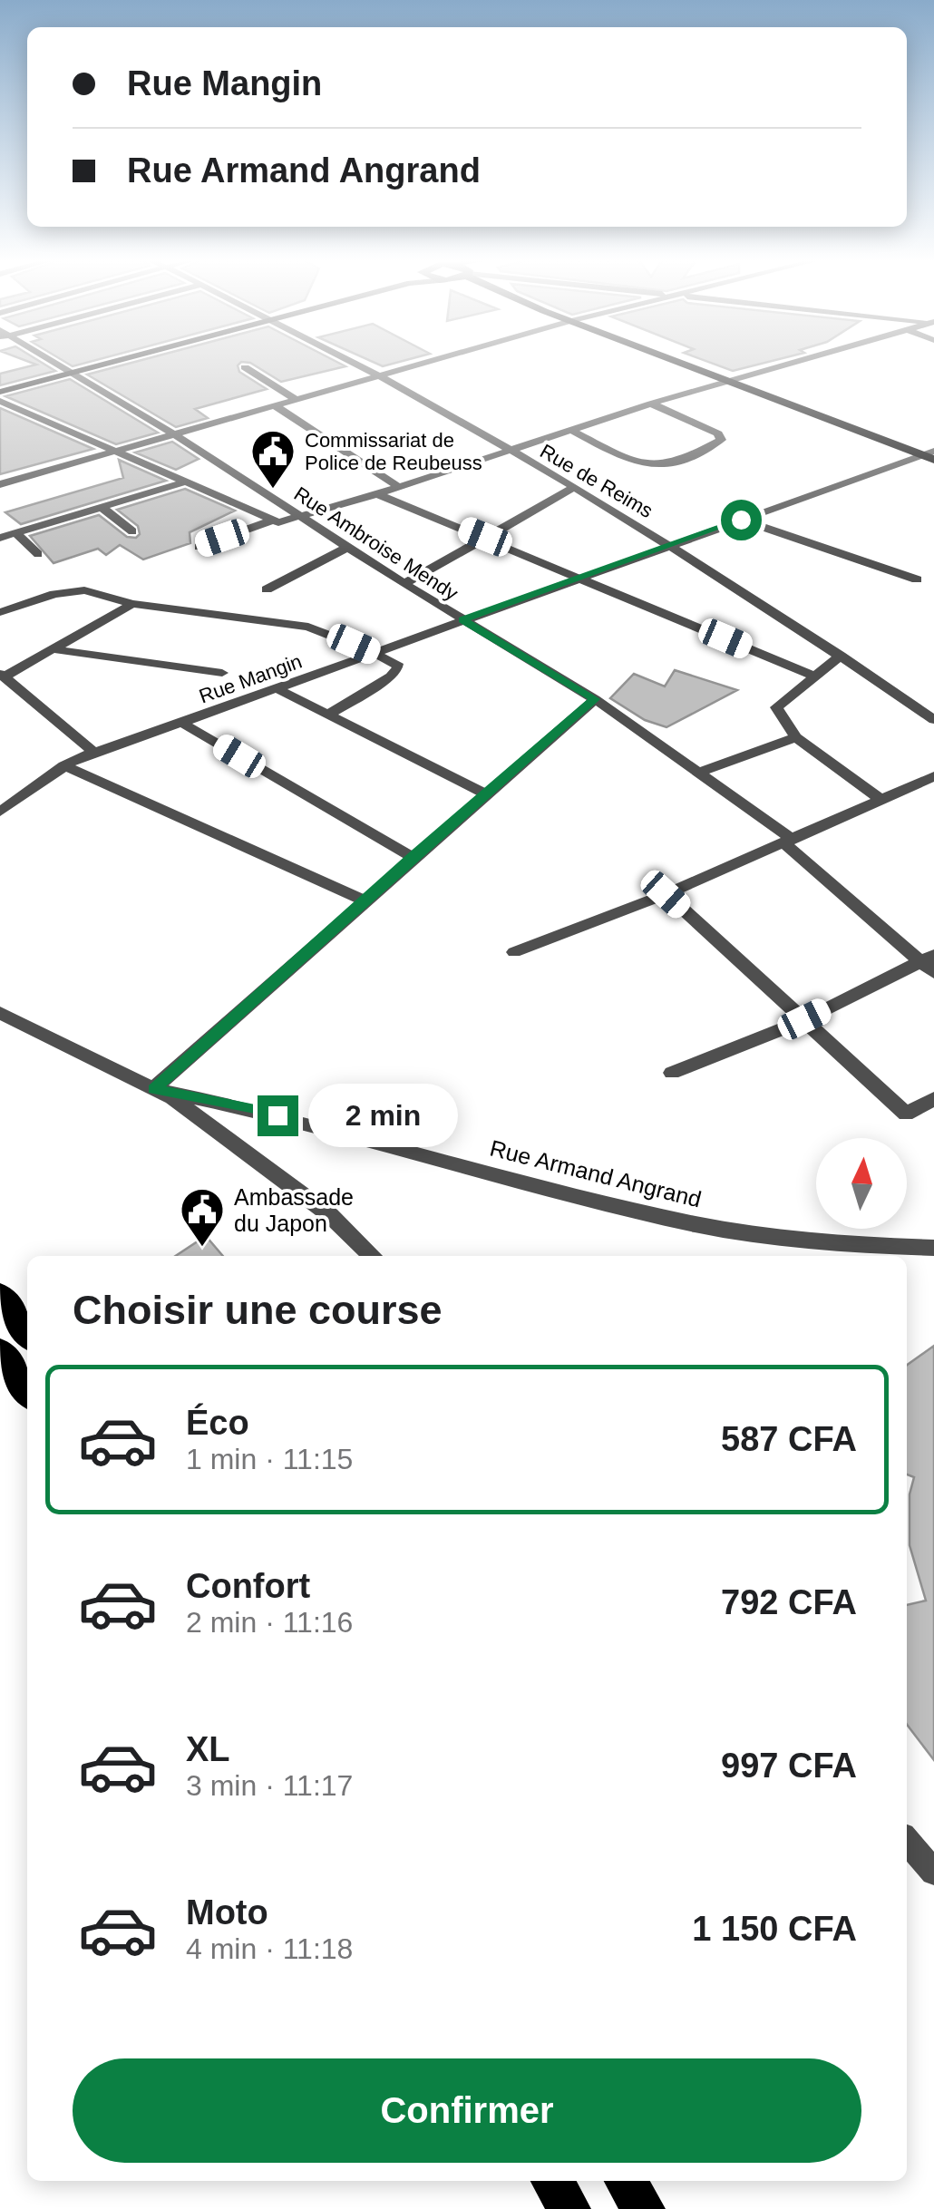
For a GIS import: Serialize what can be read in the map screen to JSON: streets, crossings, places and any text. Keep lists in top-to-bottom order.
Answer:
{
  "streets": {
    "street": [
      "Rue de Reims",
      "Rue Ambroise Mendy",
      "Rue Mangin",
      "Rue Armand Angrand"
    ]
  },
  "crossings": [
    ["Rue de Reims", "Rue Mangin"],
    ["Rue Ambroise Mendy", "Rue Mangin"]
  ],
  "places": {
    "public building": ["Commissariat de Police de Reubeuss", "Ambassade du Japon"]
  },
  "north": "top",
  "page": {
    "banner": ["Rue Mangin", "Rue Armand Angrand"],
    "bubble": "2 min",
    "heading": "Choisir une course",
    "list": [
      {
        "name": "Éco",
        "note": "1 min · 11:15",
        "value": "587 CFA"
      },
      {
        "name": "Confort",
        "note": "2 min · 11:16",
        "value": "792 CFA"
      },
      {
        "name": "XL",
        "note": "3 min · 11:17",
        "value": "997 CFA"
      },
      {
        "name": "Moto",
        "note": "4 min · 11:18",
        "value": "1 150 CFA"
      }
    ],
    "buttons": "Confirmer"
  }
}
